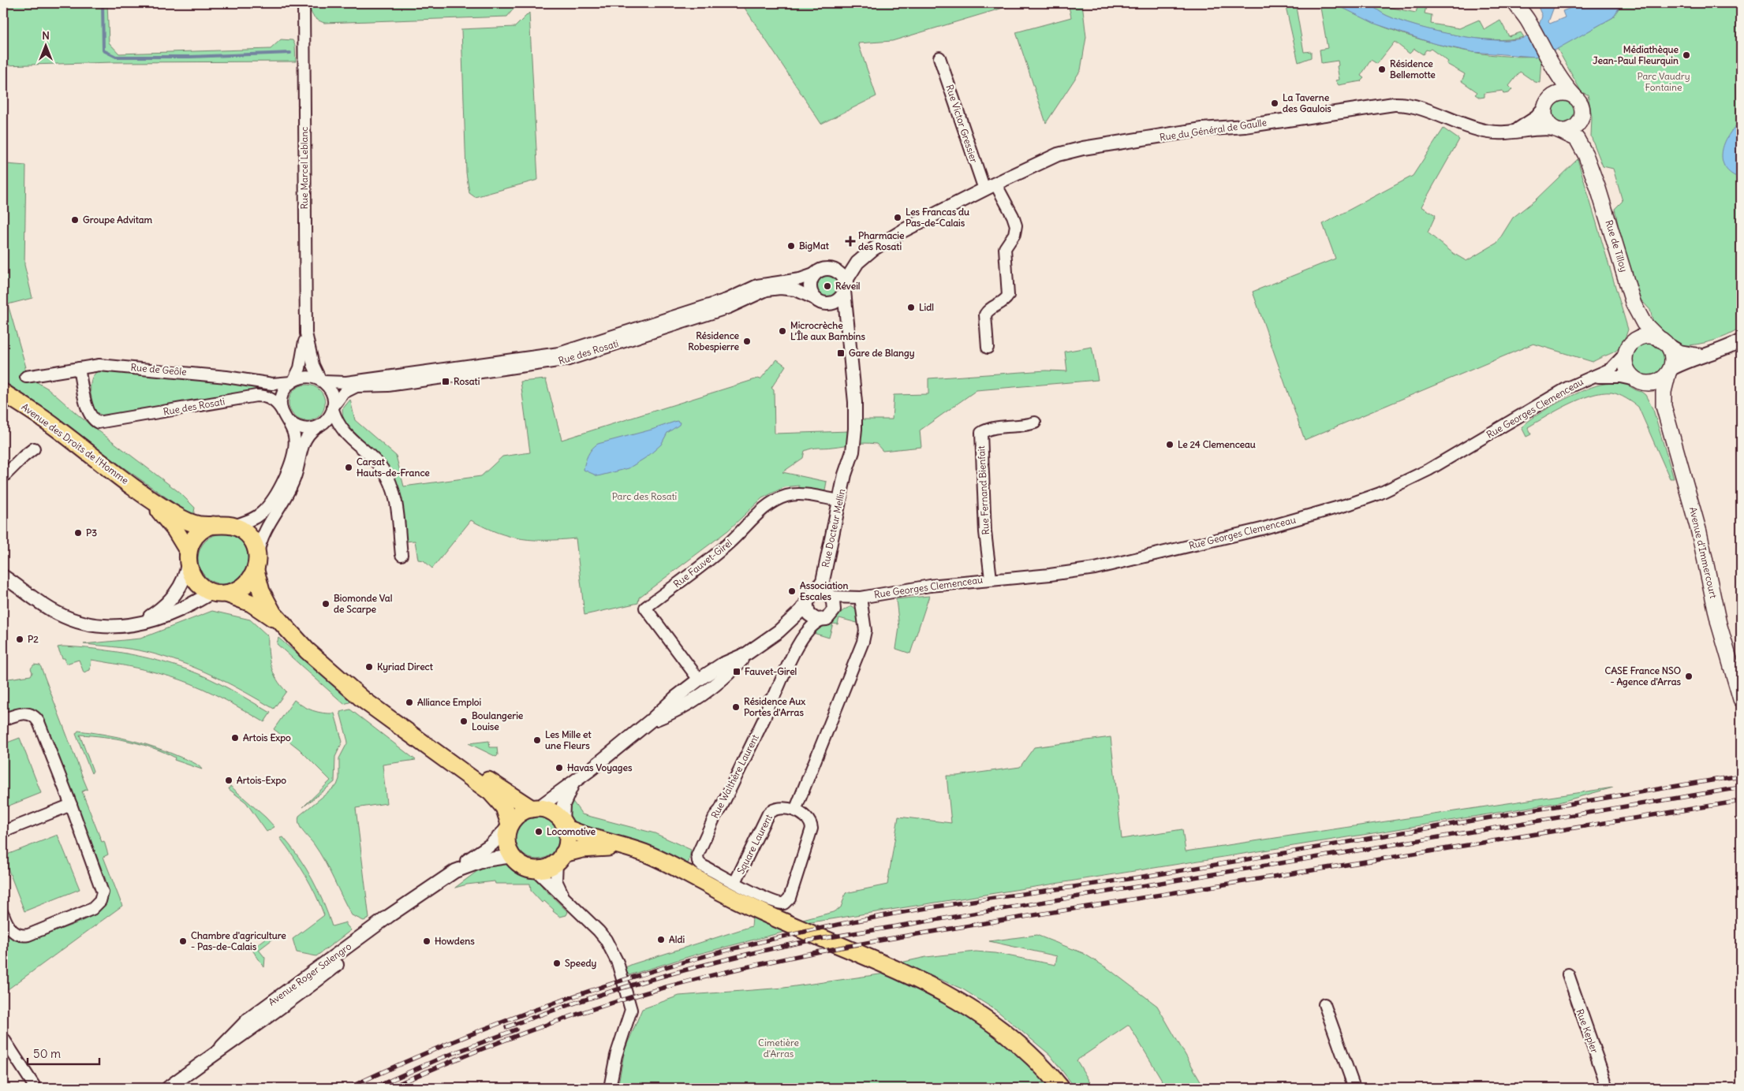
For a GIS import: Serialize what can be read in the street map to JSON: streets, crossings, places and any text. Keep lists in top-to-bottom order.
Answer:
{
  "streets": {
    "main road": ["Rue de Tilloy", "Avenue des Droits de l'Homme", "Avenue d'Immercourt"],
    "street": [
      "Rue Victor Gressier",
      "Rue du Général de Gaulle",
      "Rue Marcel Leblanc",
      "Rue des Rosati",
      "Rue de Geôle",
      "Rue Georges Clemenceau",
      "Rue Fernand Bienfait",
      "Rue Docteur Mellin",
      "Rue Fauvet-Girel",
      "Rue Walthère Laurent",
      "Square Laurent",
      "Avenue Roger Salengro",
      "Rue Kepler"
    ]
  },
  "crossings": [
    ["Rue Victor Gressier", "Rue du Général de Gaulle"],
    ["Rue du Général de Gaulle", "Rue de Tilloy"],
    ["Rue du Général de Gaulle", "Rue des Rosati"],
    ["Rue Marcel Leblanc", "Rue des Rosati"],
    ["Rue Marcel Leblanc", "Rue de Geôle"],
    ["Rue de Tilloy", "Rue Georges Clemenceau"],
    ["Rue de Tilloy", "Avenue d'Immercourt"],
    ["Rue des Rosati", "Rue de Geôle"],
    ["Rue Georges Clemenceau", "Rue Fernand Bienfait"],
    ["Rue Georges Clemenceau", "Avenue d'Immercourt"],
    ["Rue Docteur Mellin", "Rue Fauvet-Girel"],
    ["Rue Walthère Laurent", "Square Laurent"]
  ],
  "parks": ["Parc Vaudry Fontaine", "Parc des Rosati", "Cimetière d'Arras"],
  "places": {
    "other": [
      "Médiathèque Jean-Paul Fleurquin",
      "Résidence Bellemotte",
      "La Taverne des Gaulois",
      "Les Francas du Pas-de-Calais",
      "Groupe Advitam",
      "BigMat",
      "Réveil",
      "Lidl",
      "Microcrèche L’Île aux Bambins",
      "Résidence Robespierre",
      "Le 24 Clemenceau",
      "Carsat Hauts-de-France",
      "P3",
      "Association Escales",
      "Biomonde Val de Scarpe",
      "P2",
      "Kyriad Direct",
      "CASE France NSO - Agence d'Arras",
      "Alliance Emploi",
      "Résidence Aux Portes d'Arras",
      "Boulangerie Louise",
      "Artois Expo",
      "Les Mille et une Fleurs",
      "Havas Voyages",
      "Artois-Expo",
      "Locomotive",
      "Aldi",
      "Chambre d'agriculture - Pas-de-Calais",
      "Howdens",
      "Speedy"
    ],
    "health": ["Pharmacie des Rosati"],
    "transit": ["Gare de Blangy", "Rosati", "Fauvet-Girel"]
  },
  "scale_bar": "50 m",
  "north": "top"
}
